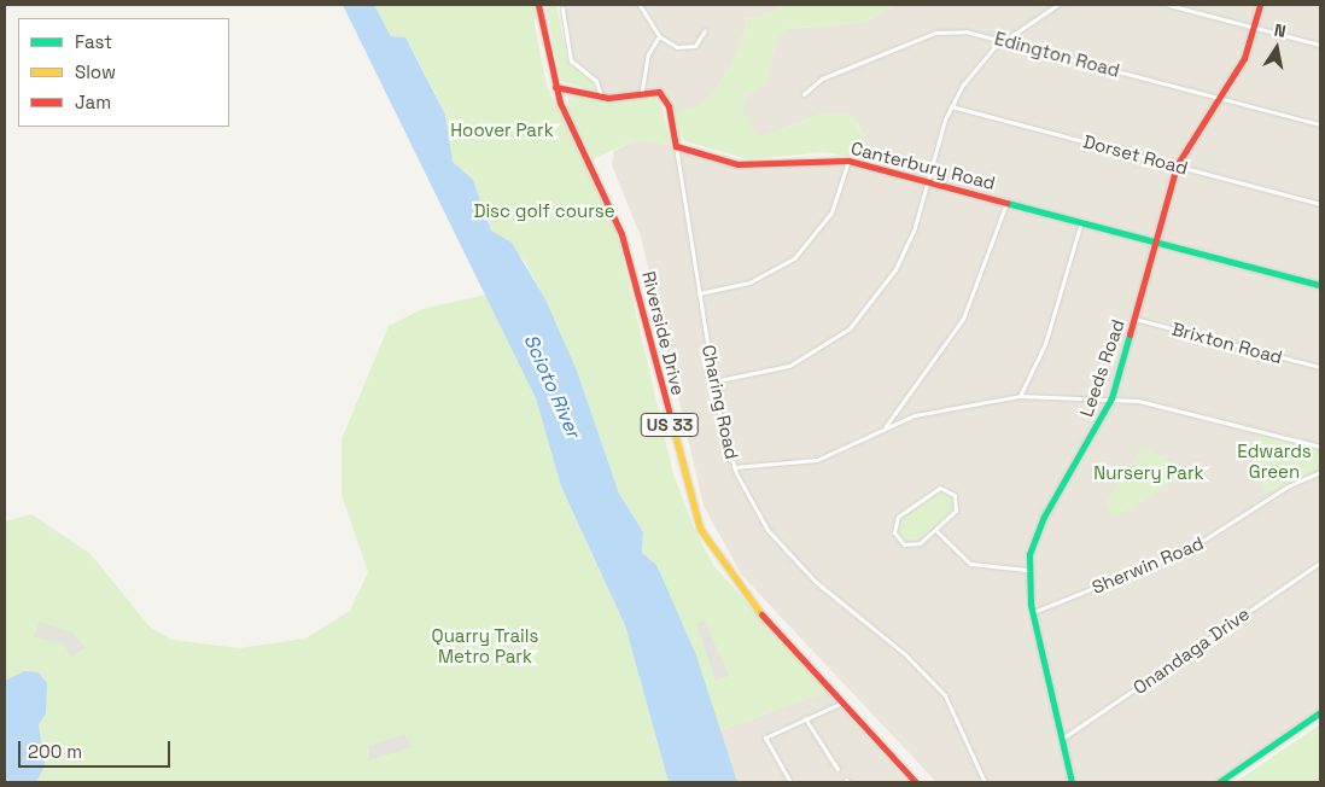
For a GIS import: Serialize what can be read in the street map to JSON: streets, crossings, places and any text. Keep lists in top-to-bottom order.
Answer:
{
  "streets": {
    "street": [
      "Edington Road",
      "Dorset Road",
      "Canterbury Road",
      "Riverside Drive",
      "Brixton Road",
      "Leeds Road",
      "Charing Road",
      "US 33",
      "Sherwin Road",
      "Onandaga Drive"
    ]
  },
  "crossings": [
    ["Edington Road", "Leeds Road"],
    ["Dorset Road", "Leeds Road"],
    ["Canterbury Road", "Leeds Road"],
    ["Canterbury Road", "Charing Road"],
    ["Brixton Road", "Leeds Road"],
    ["Leeds Road", "Sherwin Road"],
    ["Leeds Road", "Onandaga Drive"]
  ],
  "water": ["Scioto River"],
  "parks": [
    "Hoover Park",
    "Disc golf course",
    "Edwards Green",
    "Nursery Park",
    "Quarry Trails Metro Park"
  ],
  "legend": ["Fast", "Slow", "Jam"],
  "scale_bar": "200 m",
  "north": "top"
}
